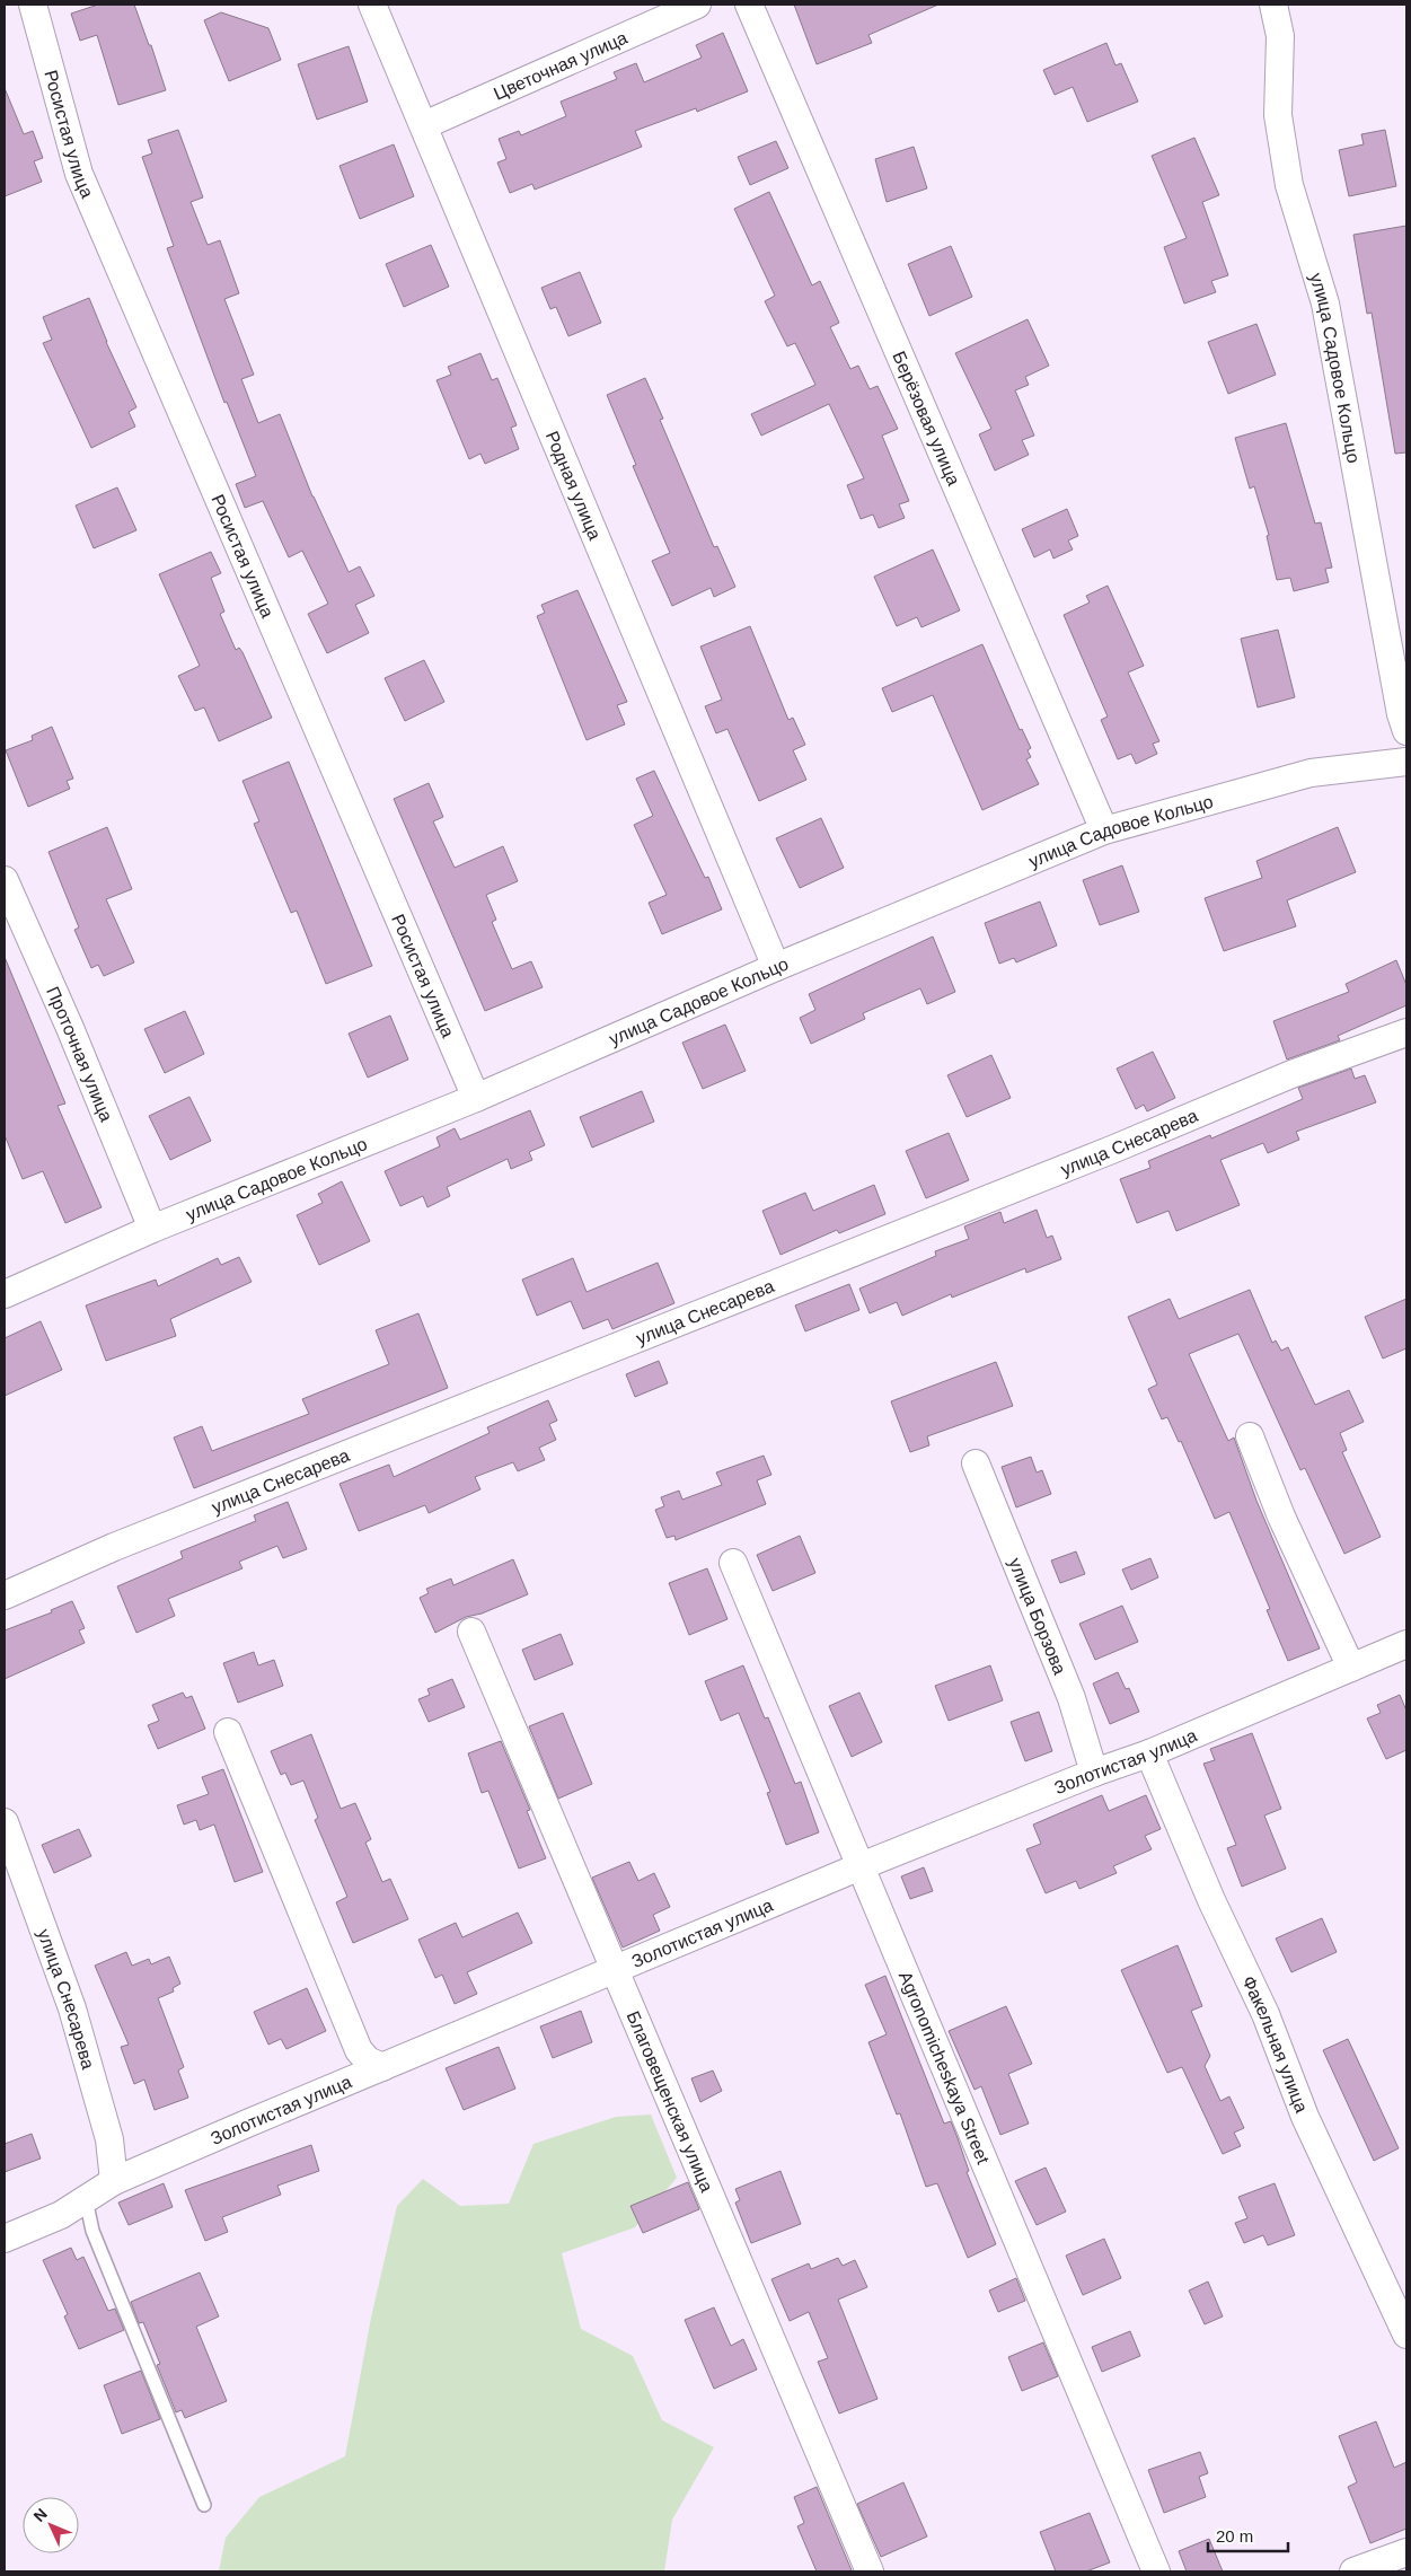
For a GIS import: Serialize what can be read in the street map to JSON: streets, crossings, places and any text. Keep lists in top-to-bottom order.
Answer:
{
  "streets": {
    "street": [
      "Цветочная улица",
      "Росистая улица",
      "улица Садовое Кольцо",
      "Берёзовая улица",
      "Родная улица",
      "Проточная улица",
      "улица Снесарева",
      "улица Борзова",
      "Золотистая улица",
      "Факельная улица",
      "Agronomicheskaya Street",
      "Благовещенская улица"
    ]
  },
  "crossings": [
    ["Цветочная улица", "Родная улица"],
    ["Росистая улица", "улица Садовое Кольцо"],
    ["улица Садовое Кольцо", "Берёзовая улица"],
    ["улица Садовое Кольцо", "Родная улица"],
    ["улица Садовое Кольцо", "Проточная улица"],
    ["улица Снесарева", "Золотистая улица"],
    ["улица Борзова", "Золотистая улица"],
    ["Золотистая улица", "Факельная улица"],
    ["Золотистая улица", "Agronomicheskaya Street"],
    ["Золотистая улица", "Благовещенская улица"]
  ],
  "scale_bar": "20 m",
  "north": "top left"
}
